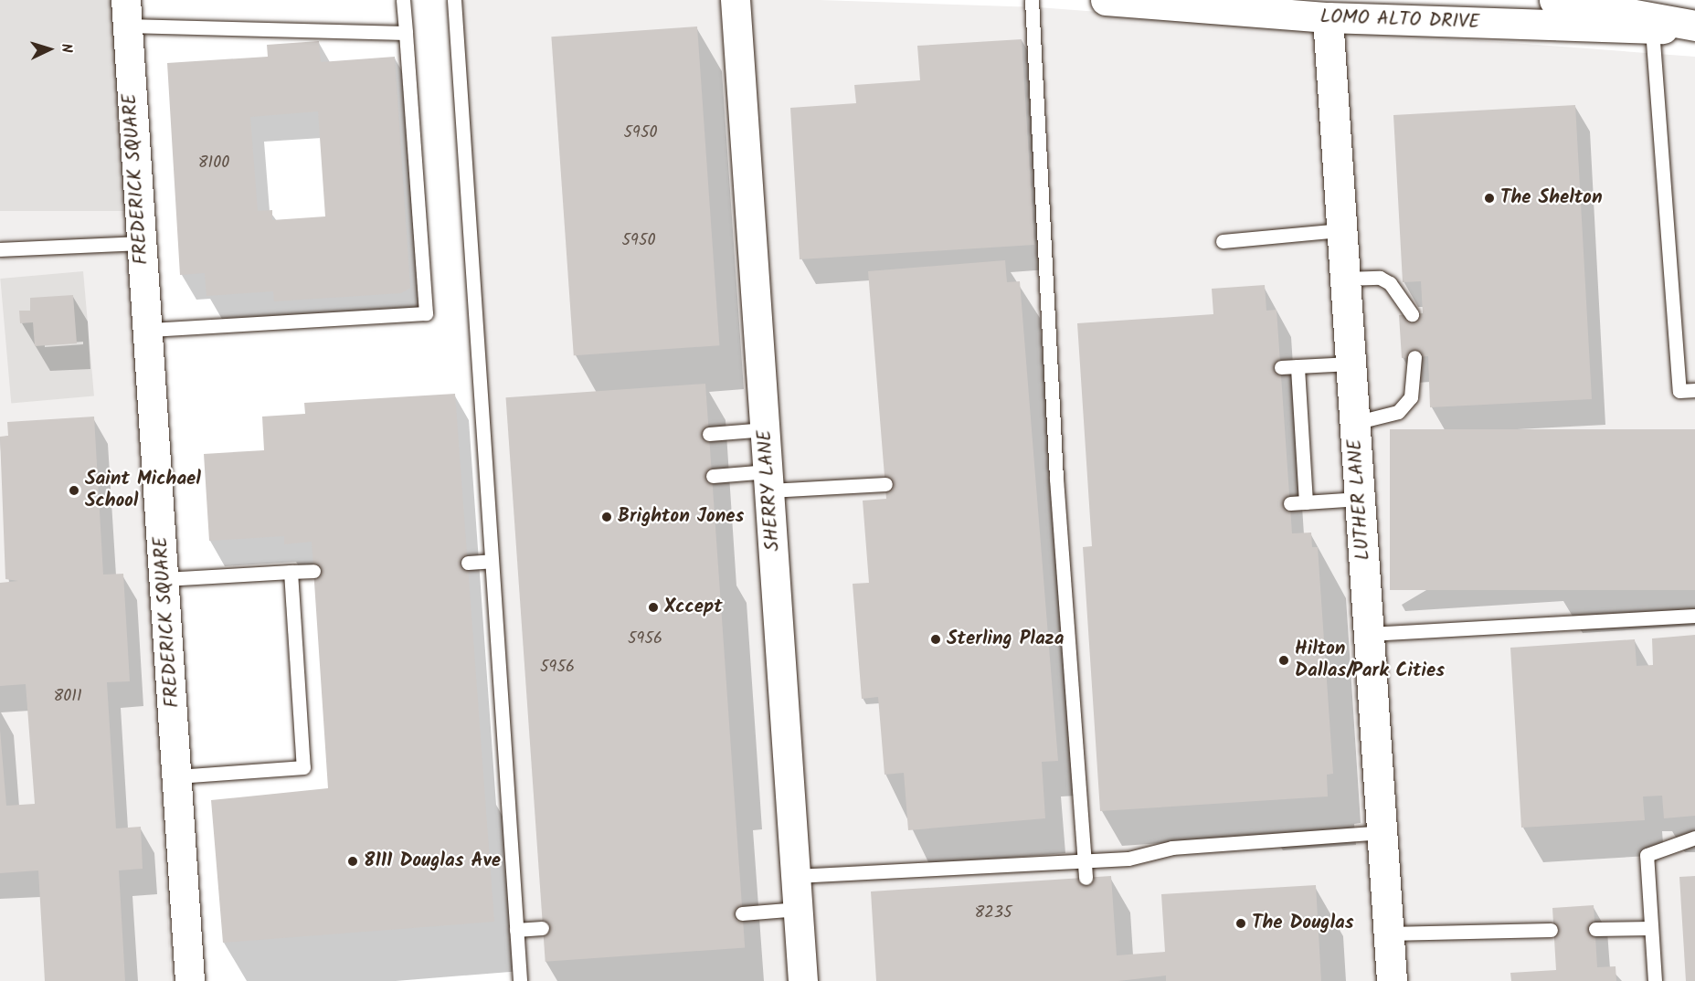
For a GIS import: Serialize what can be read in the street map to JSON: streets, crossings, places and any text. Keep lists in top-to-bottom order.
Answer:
{
  "streets": {
    "main road": ["LOMO ALTO DRIVE", "LUTHER LANE"],
    "street": ["FREDERICK SQUARE", "SHERRY LANE"]
  },
  "crossings": [
    ["LOMO ALTO DRIVE", "LUTHER LANE"]
  ],
  "places": [
    "The Shelton",
    "Saint Michael School",
    "Brighton Jones",
    "Xccept",
    "Sterling Plaza",
    "Hilton Dallas/Park Cities",
    "8111 Douglas Ave",
    "The Douglas"
  ],
  "house_numbers": [
    "5950",
    "8100",
    "5950",
    "5956",
    "5956",
    "8011",
    "8235"
  ],
  "north": "right"
}
